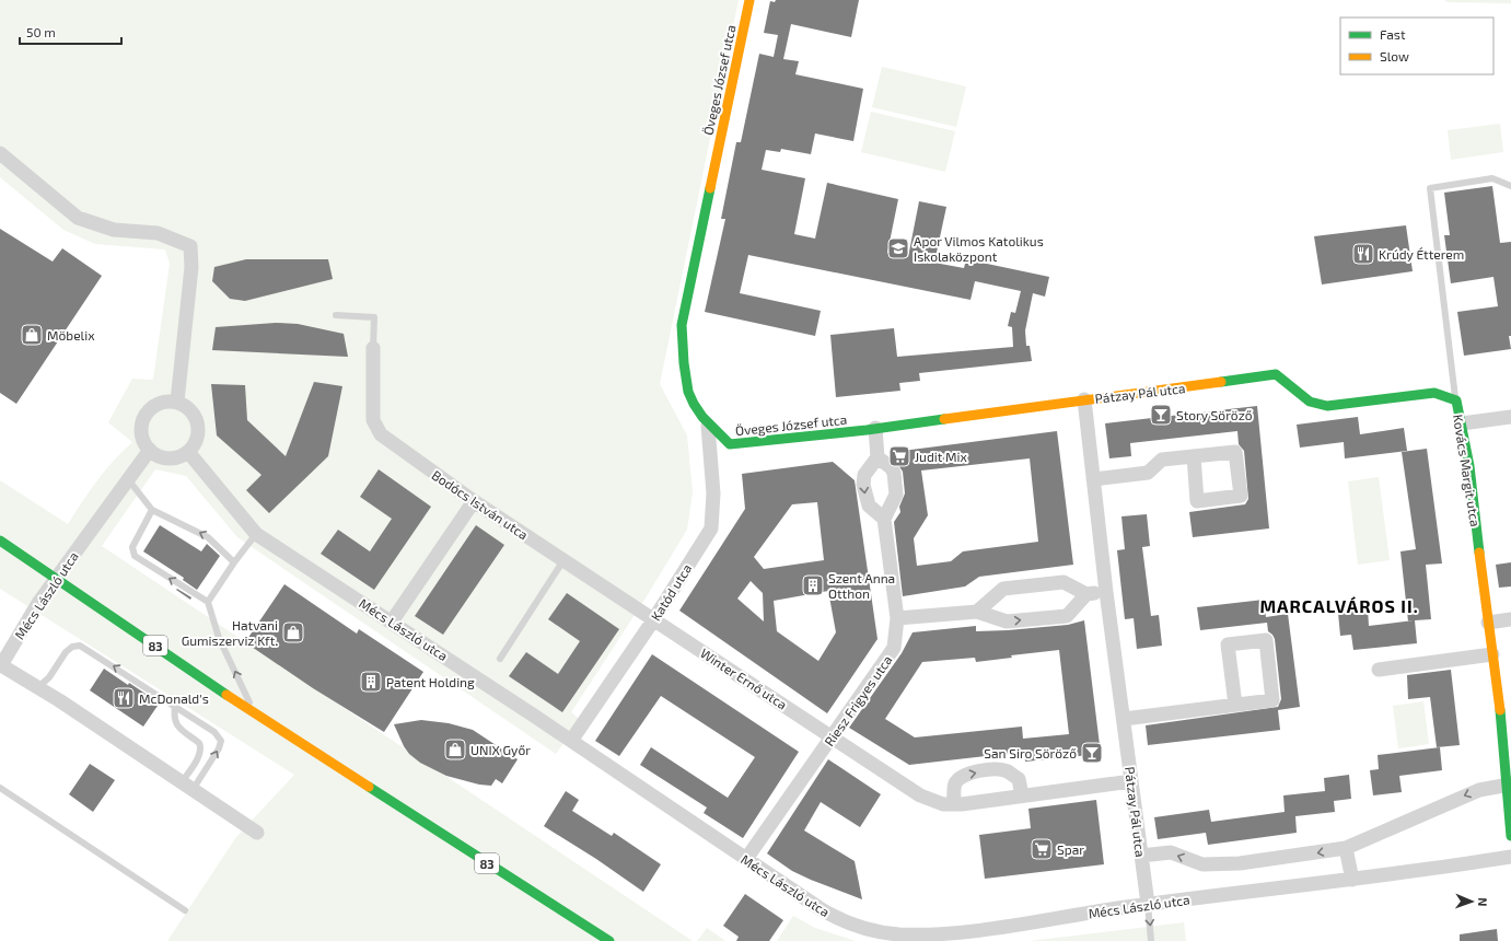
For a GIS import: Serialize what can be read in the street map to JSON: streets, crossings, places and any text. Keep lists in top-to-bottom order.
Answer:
{
  "streets": {
    "street": [
      "Öveges József utca",
      "Pátzay Pál utca",
      "Kovács Margit utca",
      "Bodócs István utca",
      "Katód utca",
      "Mécs László utca",
      "83",
      "Winter Ernő utca",
      "Riesz Frigyes utca"
    ]
  },
  "crossings": [
    ["Öveges József utca", "Pátzay Pál utca"],
    ["Öveges József utca", "Katód utca"],
    ["Pátzay Pál utca", "Kovács Margit utca"],
    ["Pátzay Pál utca", "Mécs László utca"],
    ["Pátzay Pál utca", "Winter Ernő utca"],
    ["Bodócs István utca", "Katód utca"],
    ["Bodócs István utca", "Winter Ernő utca"],
    ["Katód utca", "Mécs László utca"],
    ["Katód utca", "Winter Ernő utca"],
    ["Mécs László utca", "83"],
    ["Mécs László utca", "Riesz Frigyes utca"],
    ["Winter Ernő utca", "Riesz Frigyes utca"]
  ],
  "districts": ["MARCALVÁROS II."],
  "places": {
    "school or university": ["Apor Vilmos Katolikus Iskolaközpont"],
    "restaurant": ["Krúdy Étterem", "McDonald's"],
    "shop": ["Möbelix", "Hatvani Gumiszerviz Kft.", "UNIX Győr"],
    "bar": ["Story Söröző", "San Siro Söröző"],
    "supermarket": ["Judit Mix", "Spar"],
    "building": ["Szent Anna Otthon", "Patent Holding"]
  },
  "legend": ["Fast", "Slow"],
  "scale_bar": "50 m",
  "north": "right"
}
